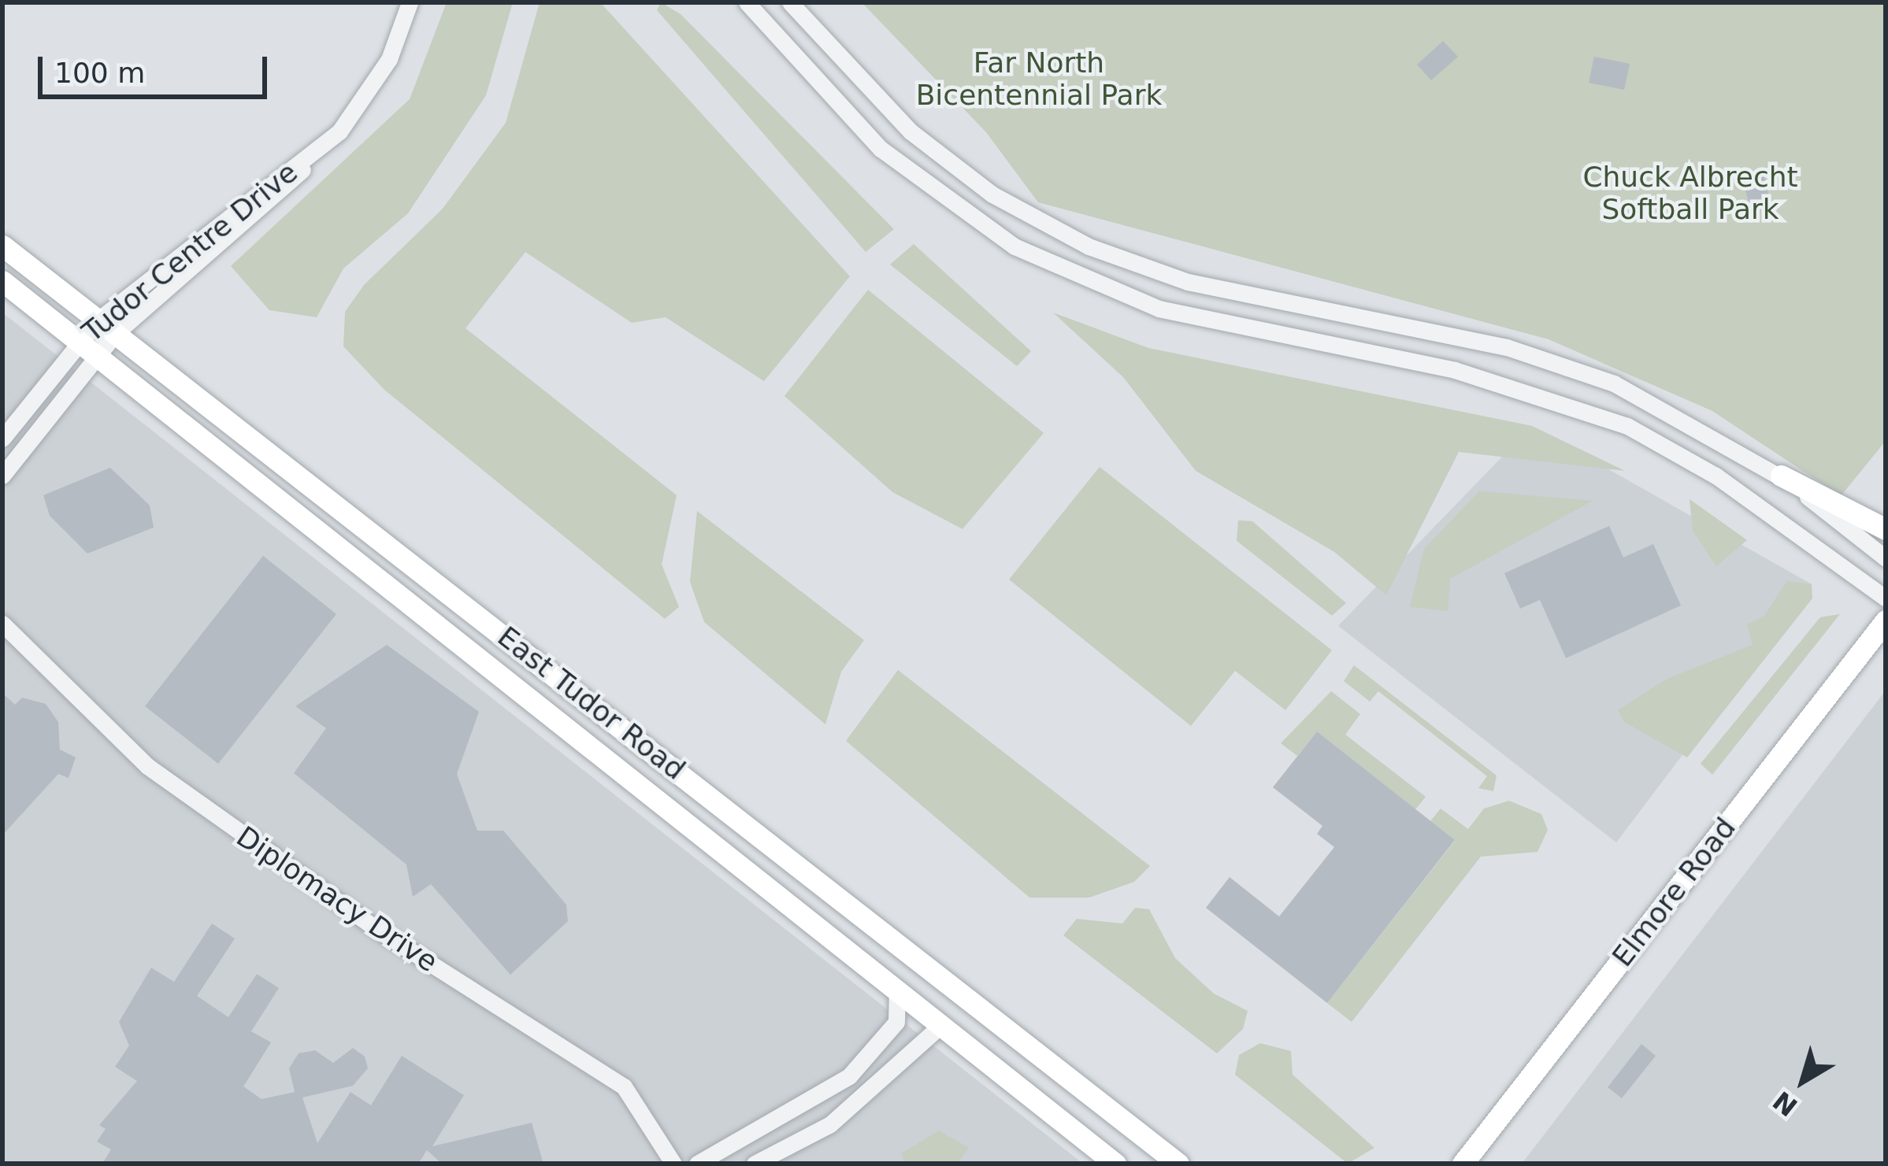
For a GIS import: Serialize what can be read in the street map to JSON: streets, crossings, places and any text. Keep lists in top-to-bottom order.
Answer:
{
  "streets": {
    "main road": ["East Tudor Road", "Elmore Road"],
    "street": ["Tudor Centre Drive", "Diplomacy Drive"]
  },
  "crossings": [
    ["Tudor Centre Drive", "East Tudor Road"]
  ],
  "parks": ["Far North Bicentennial Park", "Chuck Albrecht Softball Park"],
  "scale_bar": "100 m",
  "north": "bottom left"
}
